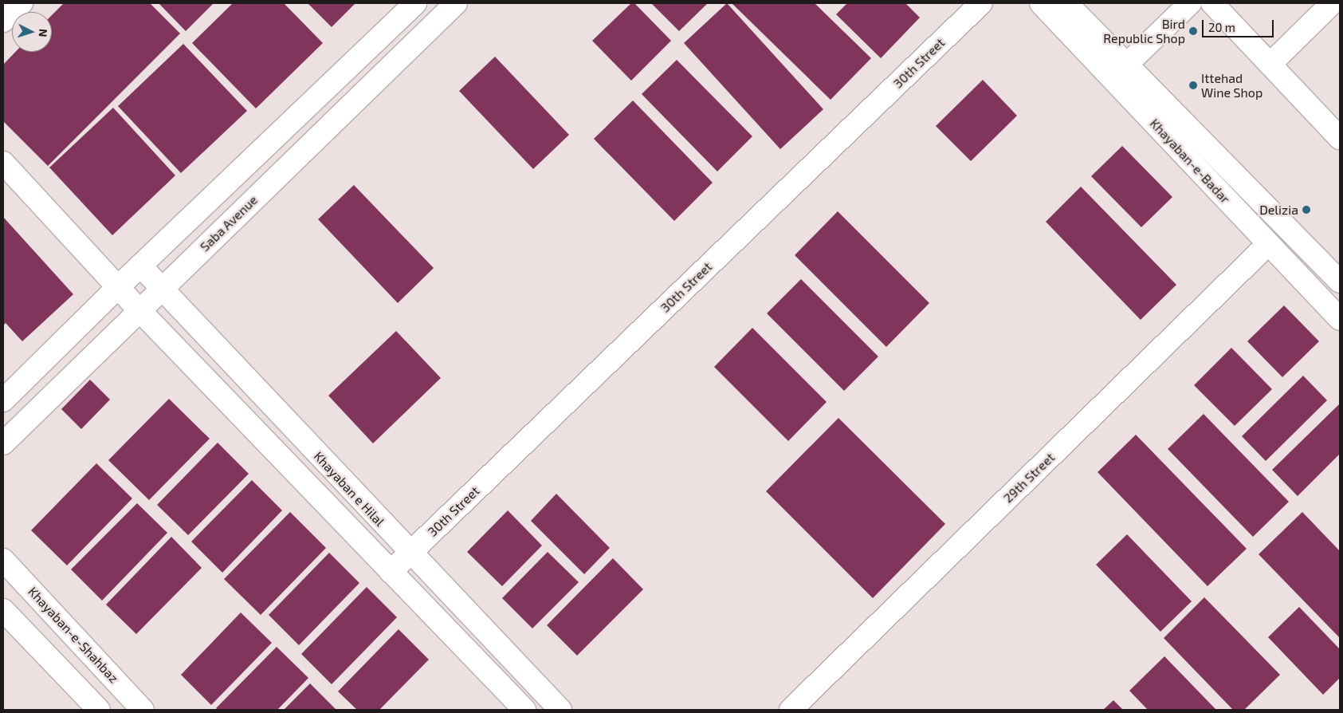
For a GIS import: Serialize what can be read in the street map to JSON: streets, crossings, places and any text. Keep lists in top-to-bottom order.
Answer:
{
  "streets": {
    "street": [
      "30th Street",
      "Khayaban-e-Badar",
      "Saba Avenue",
      "29th Street",
      "Khayaban e Hilal",
      "Khayaban-e-Shahbaz"
    ]
  },
  "crossings": [
    ["30th Street", "Khayaban e Hilal"],
    ["Khayaban-e-Badar", "29th Street"],
    ["Saba Avenue", "Khayaban e Hilal"]
  ],
  "places": ["Bird Republic Shop", "Ittehad Wine Shop", "Delizia"],
  "scale_bar": "20 m",
  "north": "right"
}
